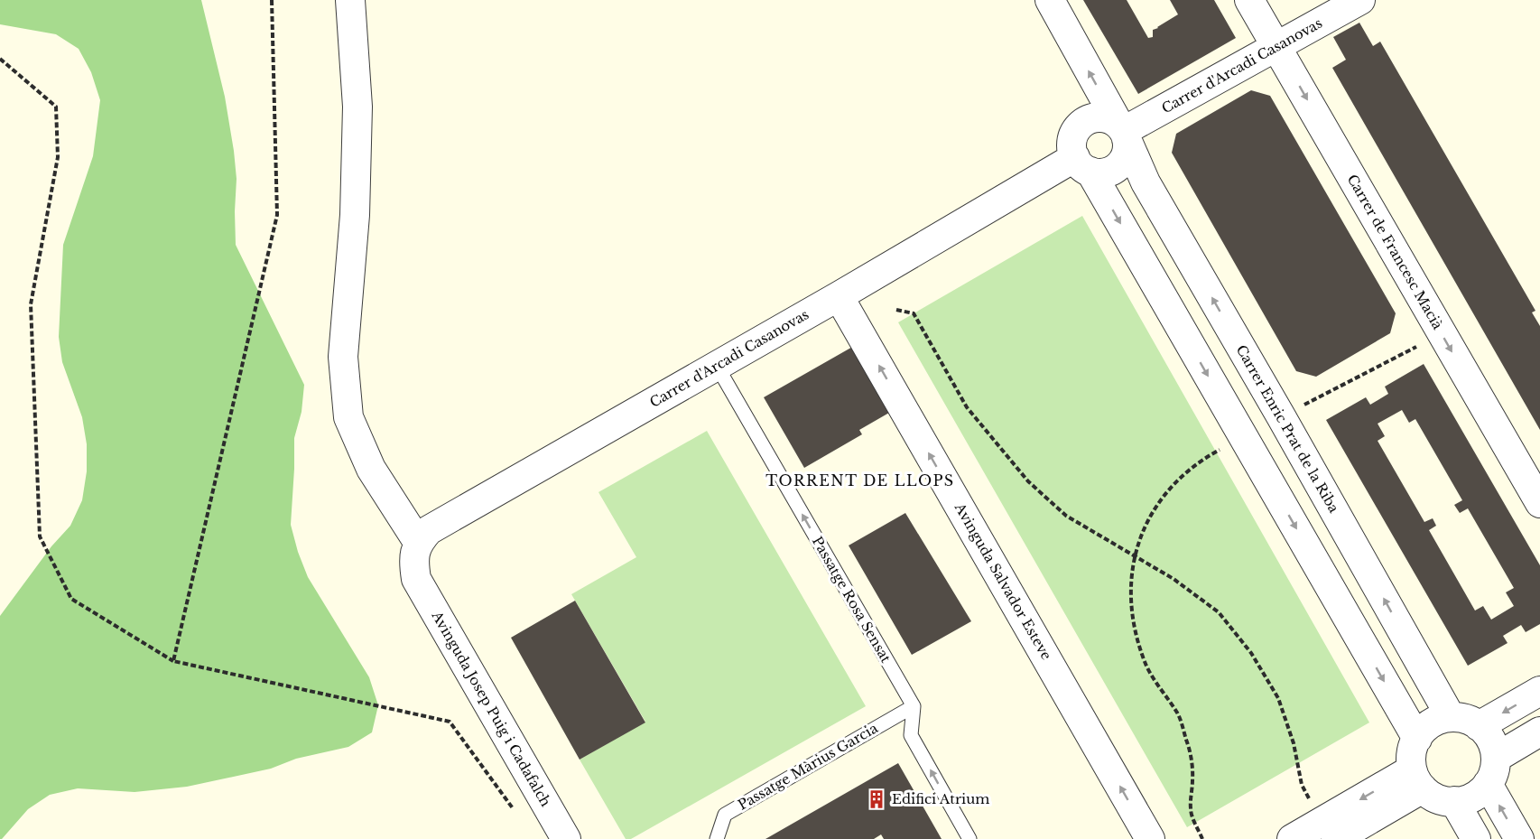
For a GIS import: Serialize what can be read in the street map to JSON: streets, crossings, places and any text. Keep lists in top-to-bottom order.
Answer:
{
  "streets": {
    "street": [
      "Carrer d'Arcadi Casanovas",
      "Carrer de Francesc Macià",
      "Carrer Enric Prat de la Riba",
      "Avinguda Salvador Esteve",
      "Avinguda Josep Puig i Cadafalch"
    ],
    "lane": ["Passatge Rosa Sensat", "Passatge Màrius Garcia"]
  },
  "crossings": [
    ["Carrer d'Arcadi Casanovas", "Carrer de Francesc Macià"],
    ["Carrer d'Arcadi Casanovas", "Carrer Enric Prat de la Riba"],
    ["Carrer d'Arcadi Casanovas", "Avinguda Salvador Esteve"],
    ["Carrer d'Arcadi Casanovas", "Passatge Rosa Sensat"],
    ["Carrer d'Arcadi Casanovas", "Avinguda Josep Puig i Cadafalch"],
    ["Passatge Rosa Sensat", "Passatge Màrius Garcia"]
  ],
  "one_way": ["Avinguda Salvador Esteve", "Passatge Rosa Sensat"],
  "districts": ["TORRENT DE LLOPS"],
  "places": {
    "building": ["Edifici Atrium"]
  }
}
